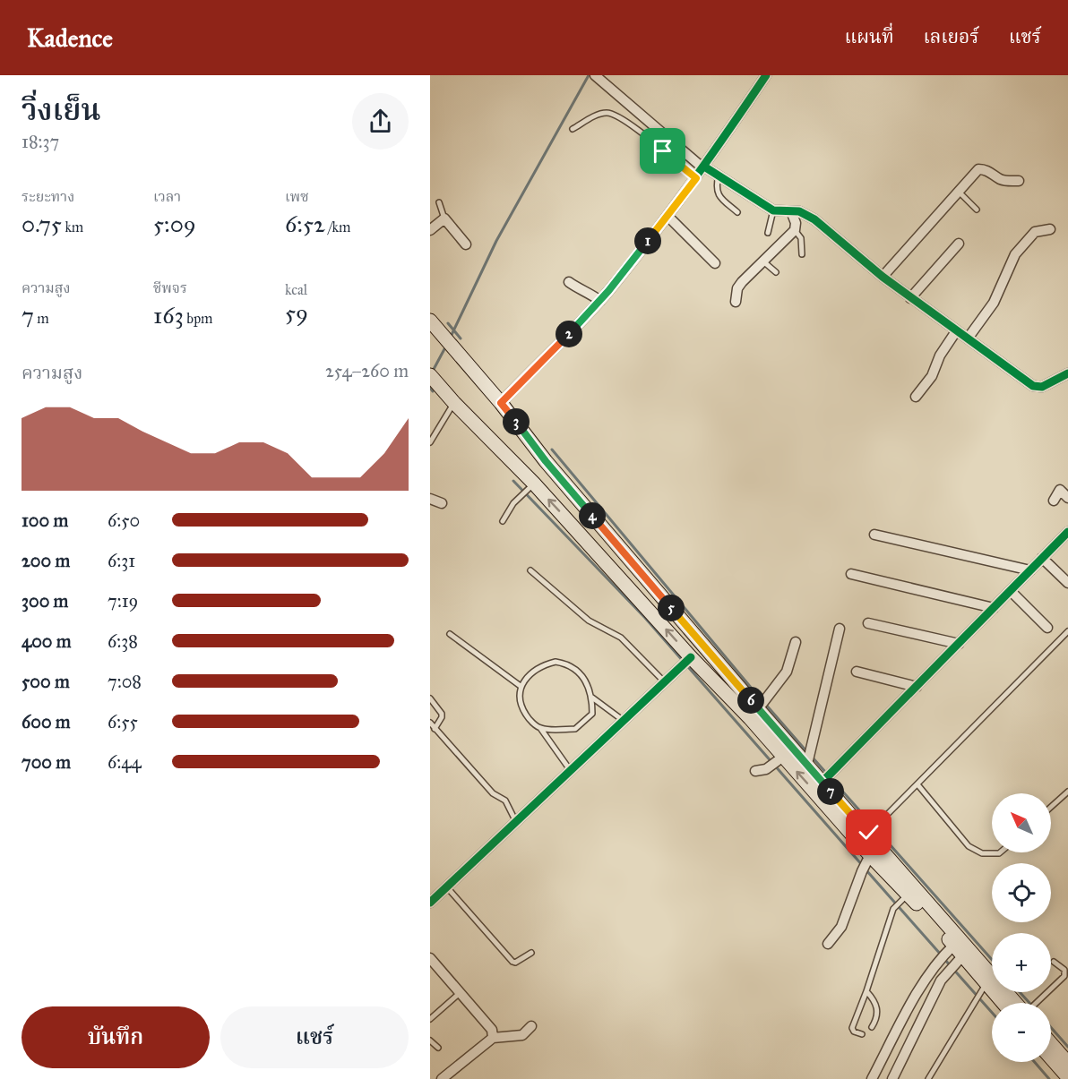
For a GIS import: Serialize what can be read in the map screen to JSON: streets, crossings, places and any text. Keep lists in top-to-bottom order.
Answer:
{
  "north": "top left",
  "page": {
    "header": "Kadence",
    "nav": ["แผนที่", "เลเยอร์", "แชร์"],
    "heading": ["วิ่งเย็น", "18:37"],
    "stats": [
      ["ระยะทาง", "0.75 km"],
      ["เวลา", "5:09"],
      ["เพซ", "6:52 /km"],
      ["ความสูง", "7 m"],
      ["ชีพจร", "163 bpm"],
      ["kcal", "59"]
    ],
    "pins": [
      "1",
      "2",
      "3",
      "4",
      "5",
      "6",
      "7"
    ],
    "chart": ["ความสูง", "254–260 m"],
    "list": [
      {
        "name": "100 m",
        "note": "6:50"
      },
      {
        "name": "200 m",
        "note": "6:31"
      },
      {
        "name": "300 m",
        "note": "7:19"
      },
      {
        "name": "400 m",
        "note": "6:38"
      },
      {
        "name": "500 m",
        "note": "7:08"
      },
      {
        "name": "600 m",
        "note": "6:55"
      },
      {
        "name": "700 m",
        "note": "6:44"
      }
    ],
    "map_buttons": ["+", "−"],
    "buttons": ["บันทึก", "แชร์"]
  }
}
